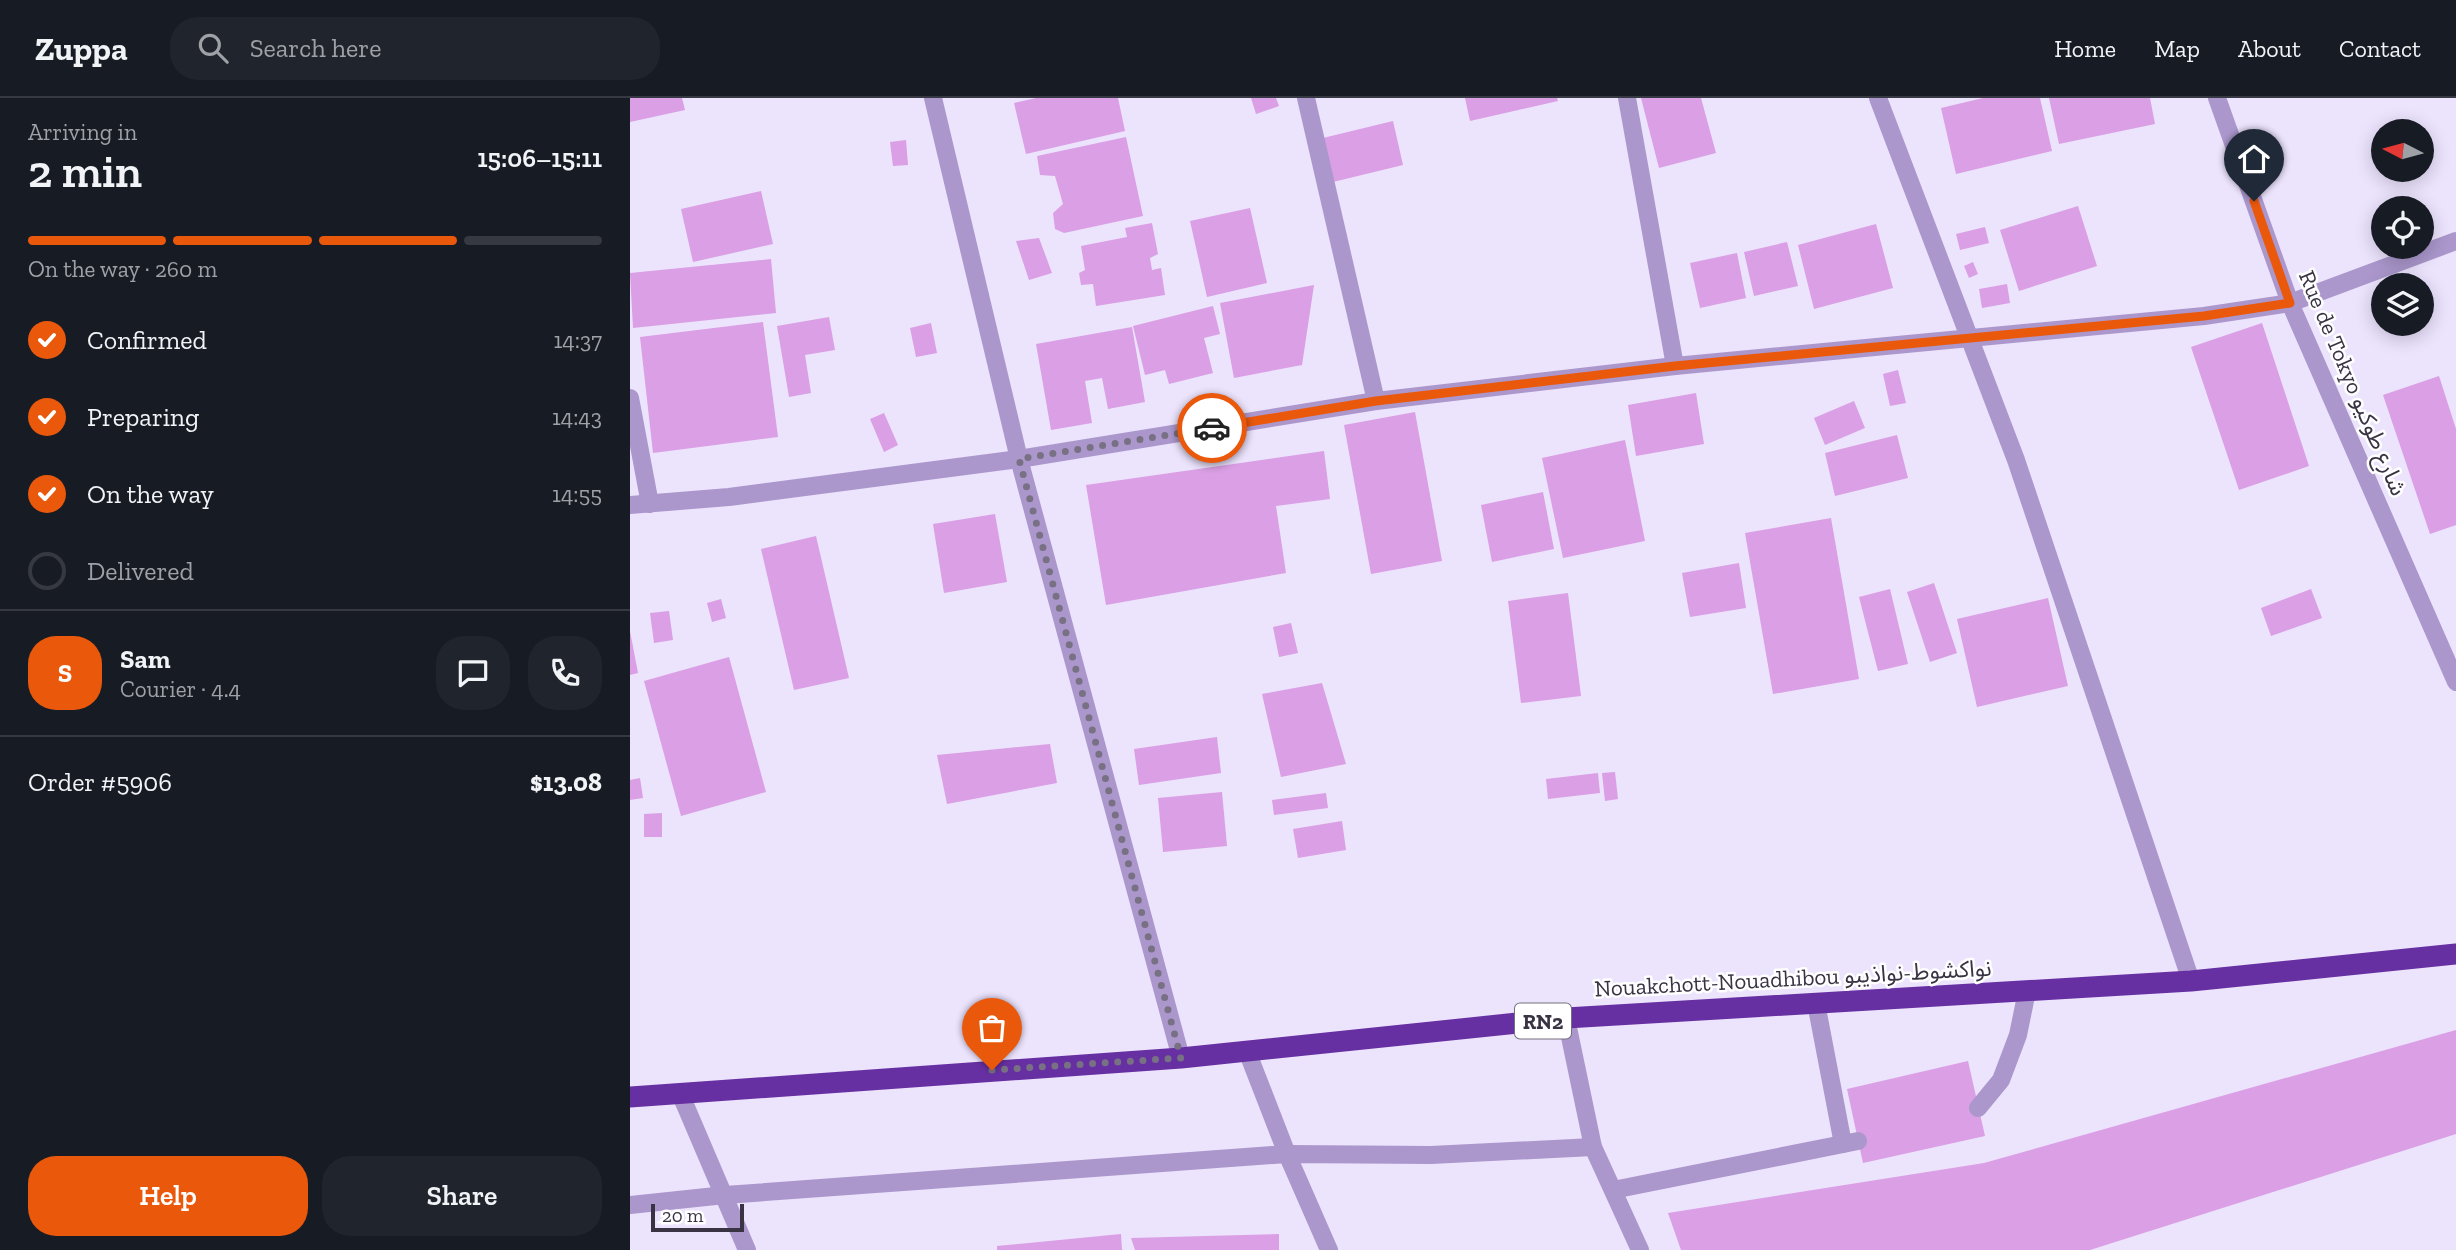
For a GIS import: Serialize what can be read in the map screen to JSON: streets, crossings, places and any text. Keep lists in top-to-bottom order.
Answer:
{
  "streets": {
    "highway": ["Nouakchott-Nouadhibou نواكشوط-نواذيبو", "RN2"],
    "street": ["Rue de Tokyo شارع طوكيو"]
  },
  "scale_bar": "20 m",
  "north": "left",
  "page": {
    "header": "Zuppa",
    "search": "Search here",
    "nav": [
      "Home",
      "Map",
      "About",
      "Contact"
    ],
    "heading": ["2 min", "Arriving in", "15:06–15:11"],
    "panel": [
      "Sam",
      "Courier · 4.4",
      "Order #5906",
      "$13.08"
    ],
    "bar": "On the way · 260 m",
    "list": [
      ["Confirmed", "14:37"],
      ["Preparing", "14:43"],
      ["On the way", "14:55"],
      "Delivered"
    ],
    "round": "S",
    "buttons": ["Help", "Share"],
    "scale": "20 m"
  }
}
